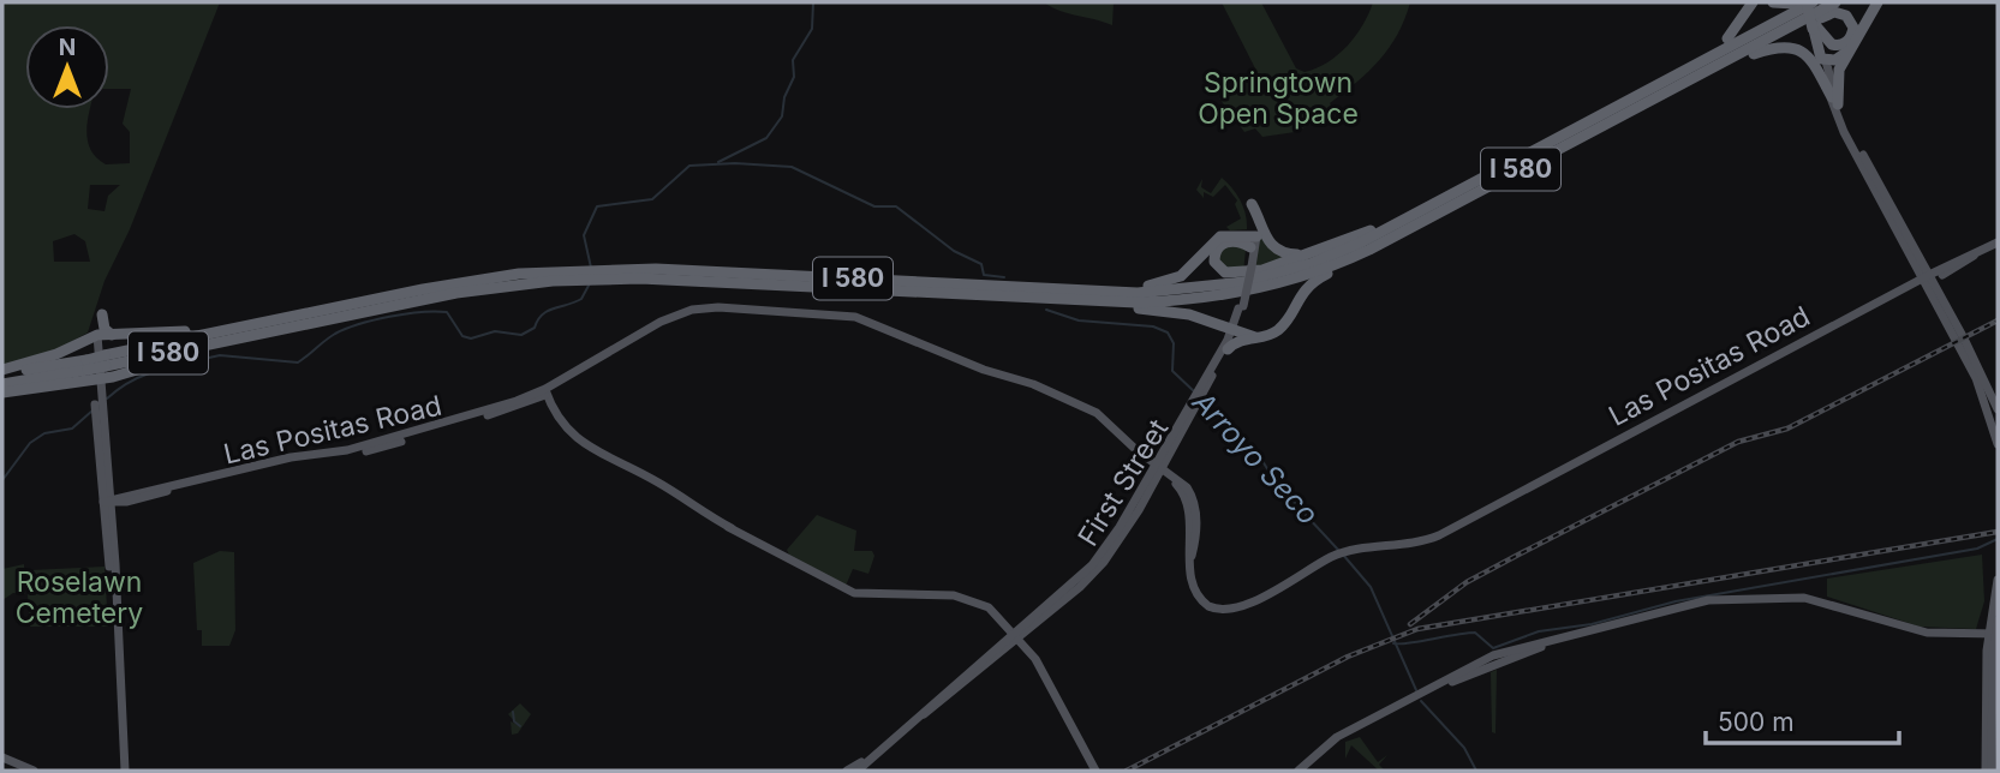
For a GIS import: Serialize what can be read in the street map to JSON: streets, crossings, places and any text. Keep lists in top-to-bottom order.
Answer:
{
  "streets": {
    "highway": ["I 580"],
    "main road": ["Las Positas Road", "First Street"]
  },
  "crossings": [
    ["Las Positas Road", "First Street"]
  ],
  "water": ["Arroyo Seco"],
  "parks": ["Springtown Open Space", "Roselawn Cemetery"],
  "scale_bar": "500 m",
  "north": "top"
}
